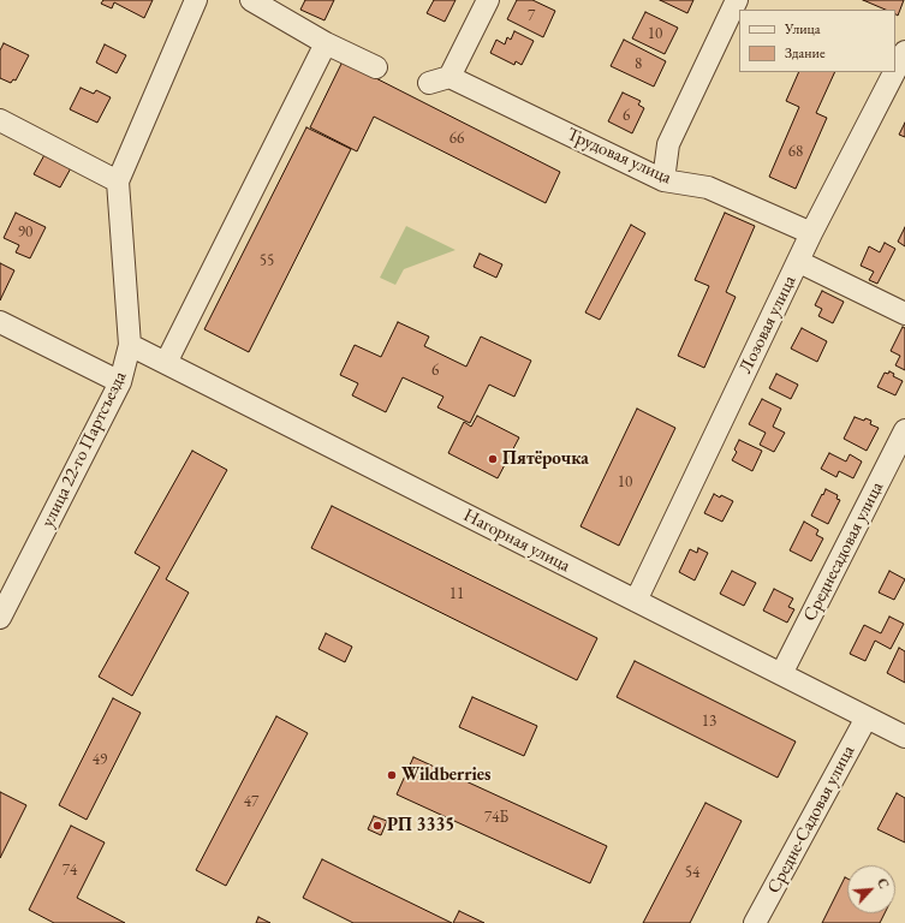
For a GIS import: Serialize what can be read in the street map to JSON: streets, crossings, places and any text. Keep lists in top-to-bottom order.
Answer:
{
  "streets": {
    "street": [
      "Трудовая улица",
      "Лозовая улица",
      "улица 22-го Партсъезда",
      "Нагорная улица",
      "Среднесадовая улица",
      "Средне-Садовая улица"
    ]
  },
  "crossings": [
    ["Трудовая улица", "Лозовая улица"],
    ["Лозовая улица", "Нагорная улица"],
    ["улица 22-го Партсъезда", "Нагорная улица"],
    ["Нагорная улица", "Среднесадовая улица"],
    ["Нагорная улица", "Средне-Садовая улица"]
  ],
  "places": ["Пятёрочка", "Wildberries", "РП 3335"],
  "house_numbers": [
    "7",
    "10",
    "8",
    "6",
    "66",
    "68",
    "90",
    "55",
    "6",
    "10",
    "11",
    "13",
    "49",
    "47",
    "74Б",
    "74",
    "54"
  ],
  "legend": ["Улица", "Здание"],
  "north": "top right"
}
